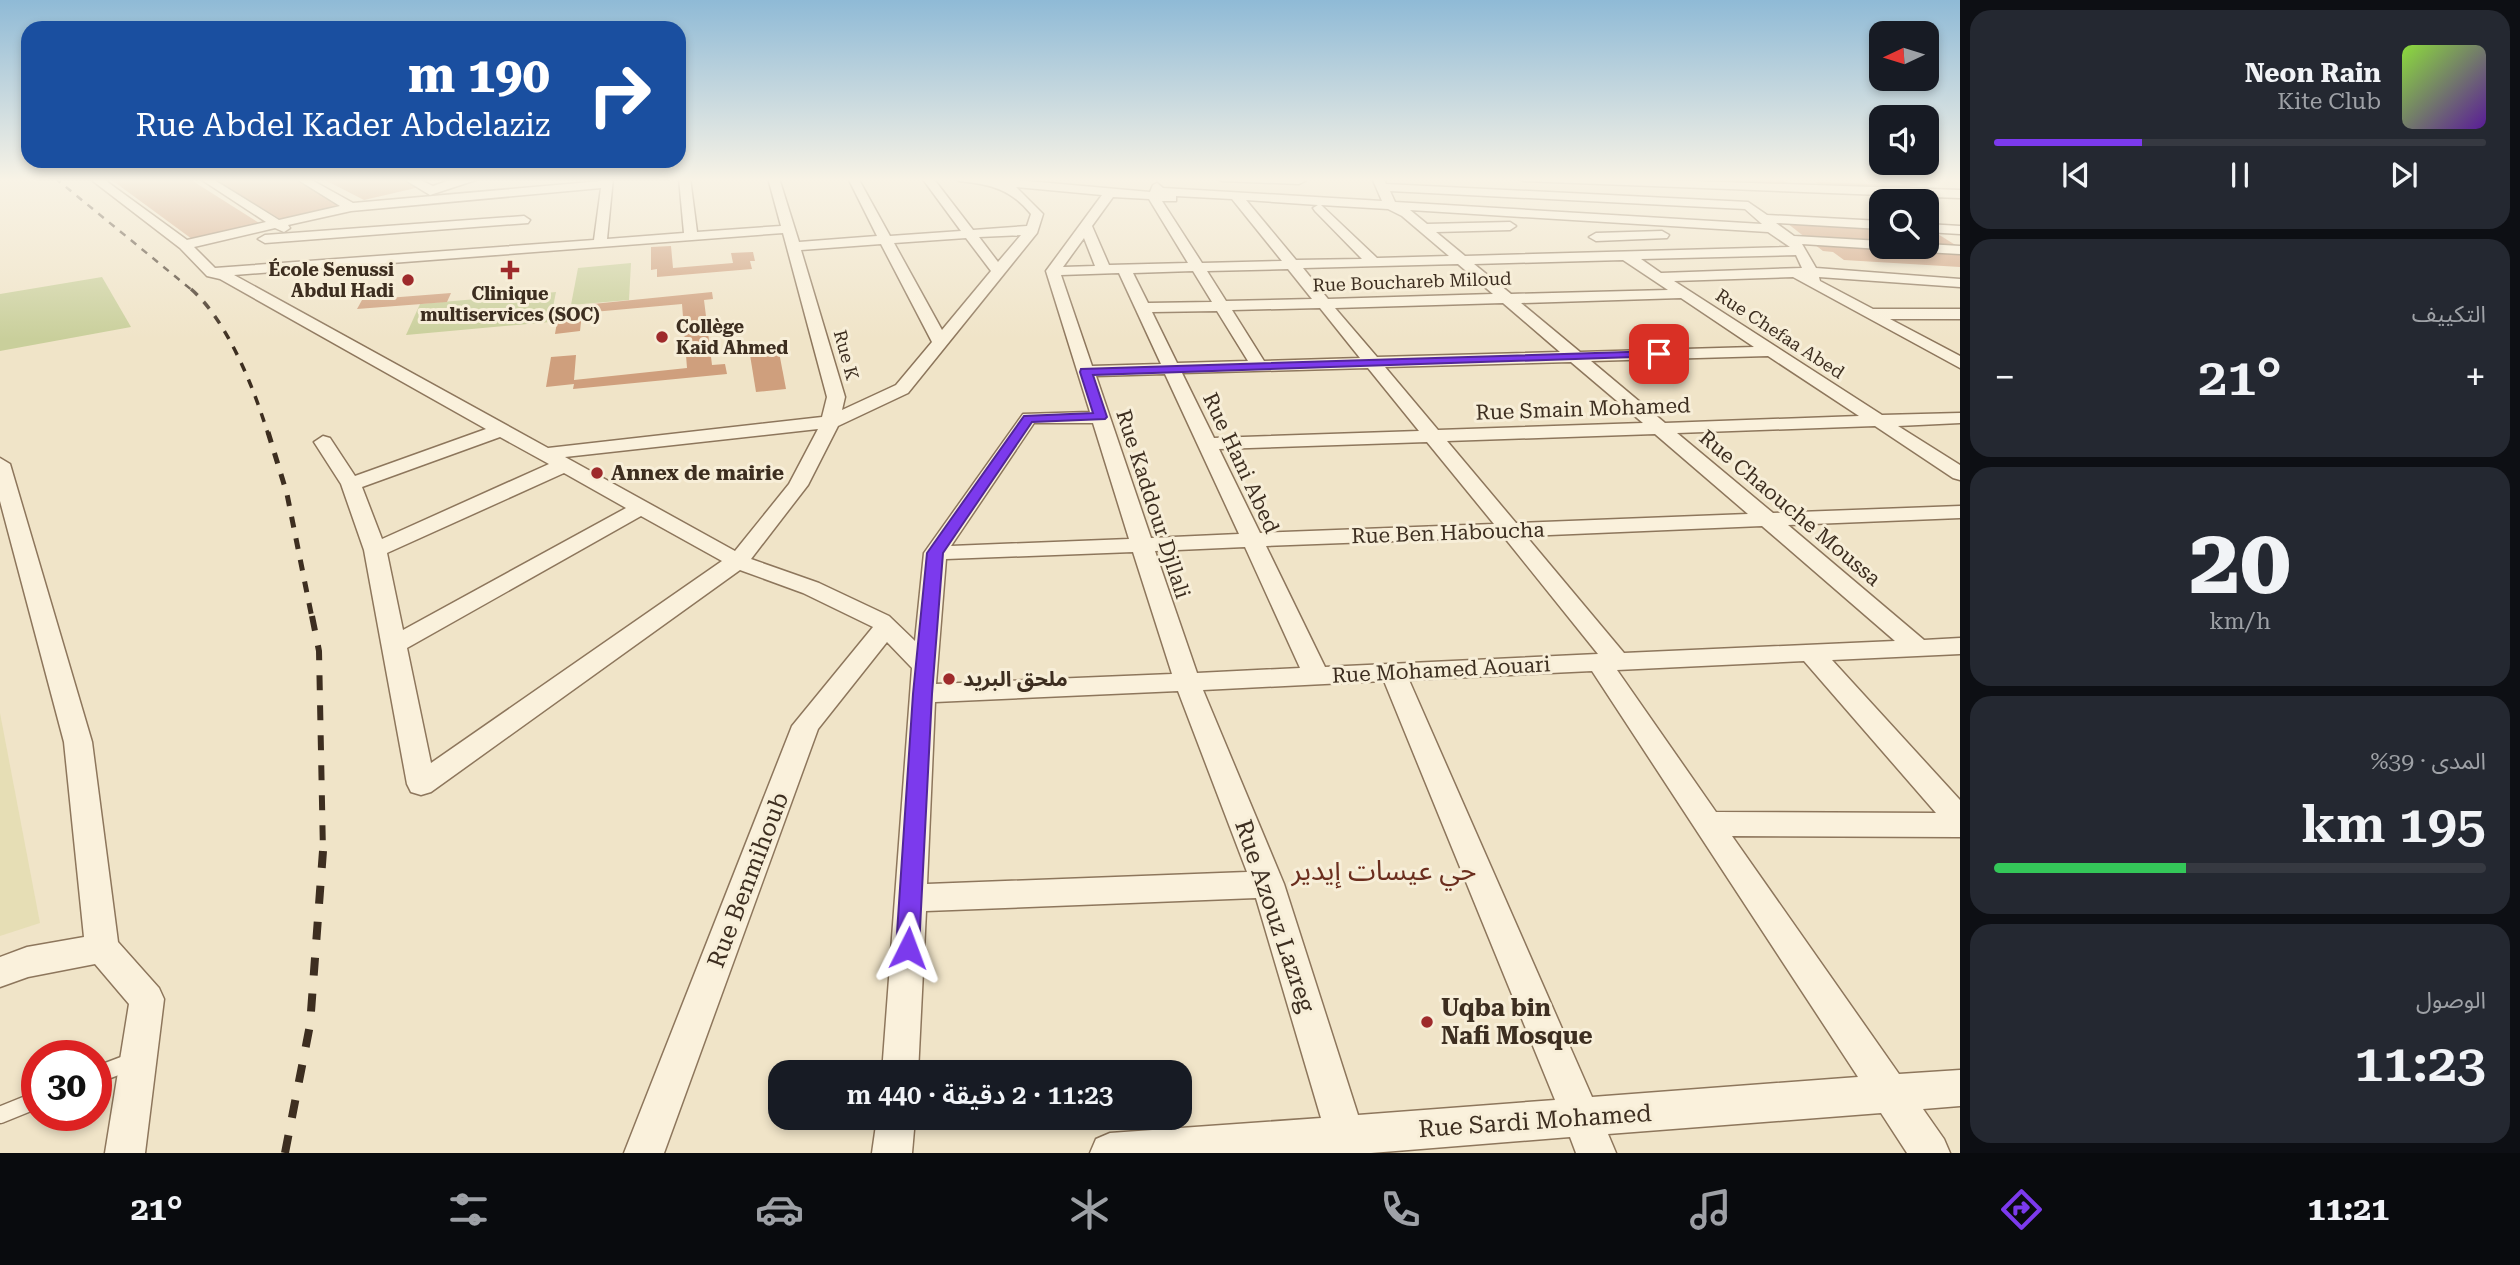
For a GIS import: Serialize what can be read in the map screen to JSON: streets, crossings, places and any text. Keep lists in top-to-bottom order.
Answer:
{
  "streets": {
    "street": [
      "Rue Bouchareb Miloud",
      "Rue Chefaa Abed",
      "Rue K",
      "Rue Smain Mohamed",
      "Rue Hani Abed",
      "Rue Kaddour Djllali",
      "Rue Chaouche Moussa",
      "Rue Ben Haboucha",
      "Rue Mohamed Aouari",
      "Rue Benmihoub",
      "Rue Azouz Lazreg",
      "Rue Sardi Mohamed"
    ]
  },
  "crossings": [
    ["Rue Bouchareb Miloud", "Rue Chefaa Abed"],
    ["Rue Bouchareb Miloud", "Rue Hani Abed"],
    ["Rue Bouchareb Miloud", "Rue Chaouche Moussa"],
    ["Rue Chefaa Abed", "Rue Smain Mohamed"],
    ["Rue Smain Mohamed", "Rue Hani Abed"],
    ["Rue Smain Mohamed", "Rue Chaouche Moussa"],
    ["Rue Hani Abed", "Rue Ben Haboucha"],
    ["Rue Hani Abed", "Rue Mohamed Aouari"],
    ["Rue Kaddour Djllali", "Rue Ben Haboucha"],
    ["Rue Kaddour Djllali", "Rue Mohamed Aouari"],
    ["Rue Kaddour Djllali", "Rue Azouz Lazreg"],
    ["Rue Chaouche Moussa", "Rue Ben Haboucha"],
    ["Rue Chaouche Moussa", "Rue Mohamed Aouari"],
    ["Rue Mohamed Aouari", "Rue Azouz Lazreg"],
    ["Rue Azouz Lazreg", "Rue Sardi Mohamed"]
  ],
  "districts": ["حي عيسات إيدير"],
  "places": {
    "health": ["Clinique multiservices (SOC)"],
    "other": [
      "École Senussi Abdul Hadi",
      "Collège Kaid Ahmed",
      "Annex de mairie",
      "ملحق البريد",
      "Uqba bin Nafi Mosque"
    ]
  },
  "north": "left",
  "page": {
    "turn": ["190 m", "Rue Abdel Kader Abdelaziz"],
    "song": ["Neon Rain", "Kite Club"],
    "tile": [
      "التكييف",
      ["20", "km/h"],
      ["المدى · 39%", "195 km"],
      ["الوصول", "11:23"]
    ],
    "heat": ["−", "21°", "+"],
    "limit": "30",
    "trip": "11:23 · 2 دقيقة · 440 m",
    "tabs": ["11:21", "21°"]
  }
}
